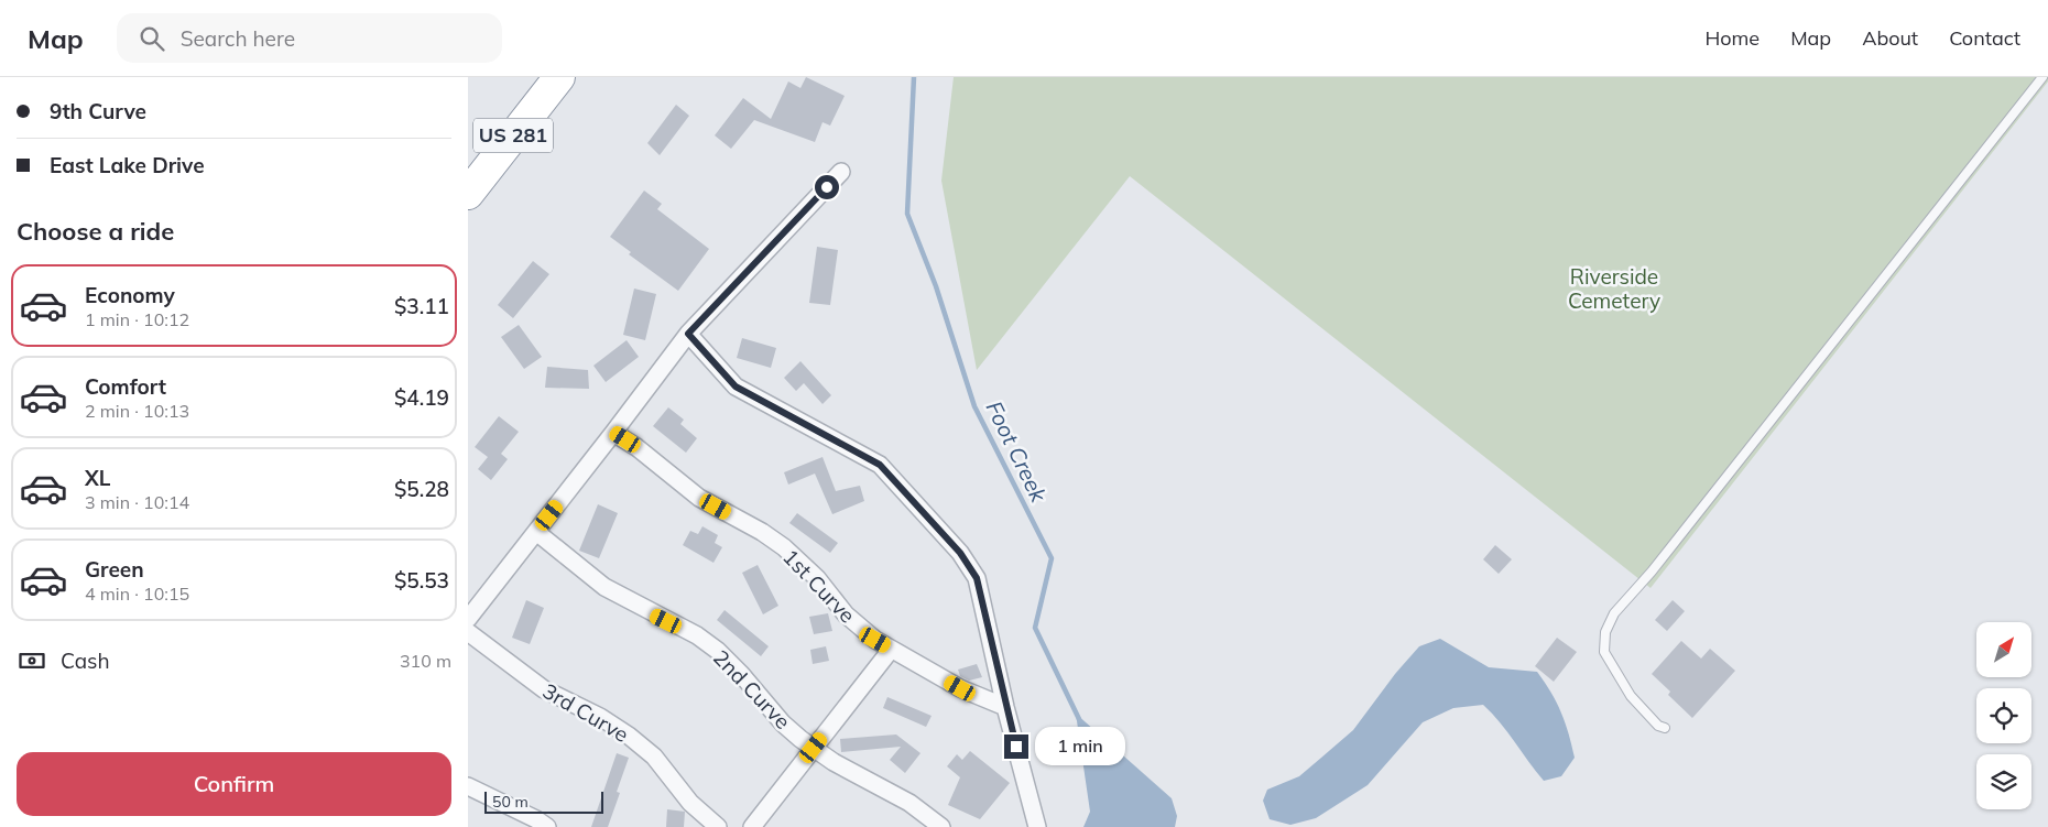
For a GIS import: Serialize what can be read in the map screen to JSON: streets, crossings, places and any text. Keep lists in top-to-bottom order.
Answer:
{
  "streets": {
    "highway": ["US 281"],
    "street": ["1st Curve", "2nd Curve", "3rd Curve"]
  },
  "water": ["Foot Creek"],
  "parks": ["Riverside Cemetery"],
  "scale_bar": "50 m",
  "north": "top right",
  "page": {
    "header": "Map",
    "search": "Search here",
    "nav": [
      "Home",
      "Map",
      "About",
      "Contact"
    ],
    "banner": ["9th Curve", "East Lake Drive"],
    "heading": "Choose a ride",
    "list": [
      {
        "name": "Economy",
        "note": "1 min · 10:12",
        "value": "$3.11"
      },
      {
        "name": "Comfort",
        "note": "2 min · 10:13",
        "value": "$4.19"
      },
      {
        "name": "XL",
        "note": "3 min · 10:14",
        "value": "$5.28"
      },
      {
        "name": "Green",
        "note": "4 min · 10:15",
        "value": "$5.53"
      }
    ],
    "pay": ["Cash", "310 m"],
    "bubble": "1 min",
    "buttons": "Confirm",
    "scale": "50 m"
  }
}
